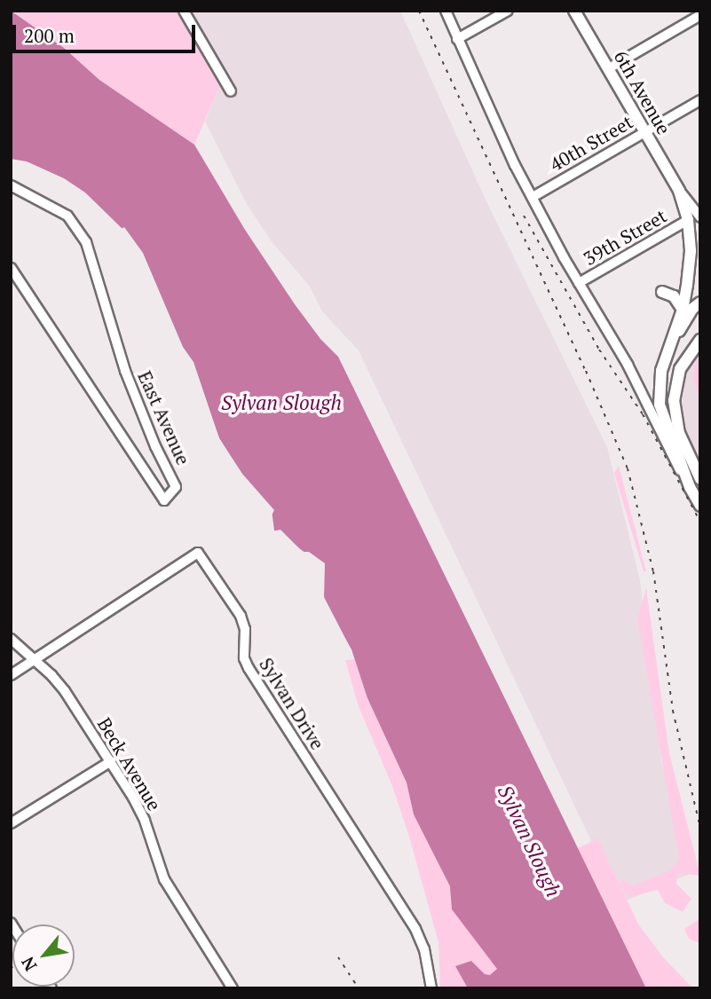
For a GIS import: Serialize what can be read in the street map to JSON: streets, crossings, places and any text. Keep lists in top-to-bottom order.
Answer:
{
  "streets": {
    "main road": ["6th Avenue"],
    "street": [
      "40th Street",
      "39th Street",
      "East Avenue",
      "Sylvan Drive",
      "Beck Avenue"
    ]
  },
  "crossings": [
    ["6th Avenue", "40th Street"],
    ["6th Avenue", "39th Street"],
    ["Sylvan Drive", "Beck Avenue"]
  ],
  "water": ["Sylvan Slough"],
  "scale_bar": "200 m",
  "north": "bottom left"
}
